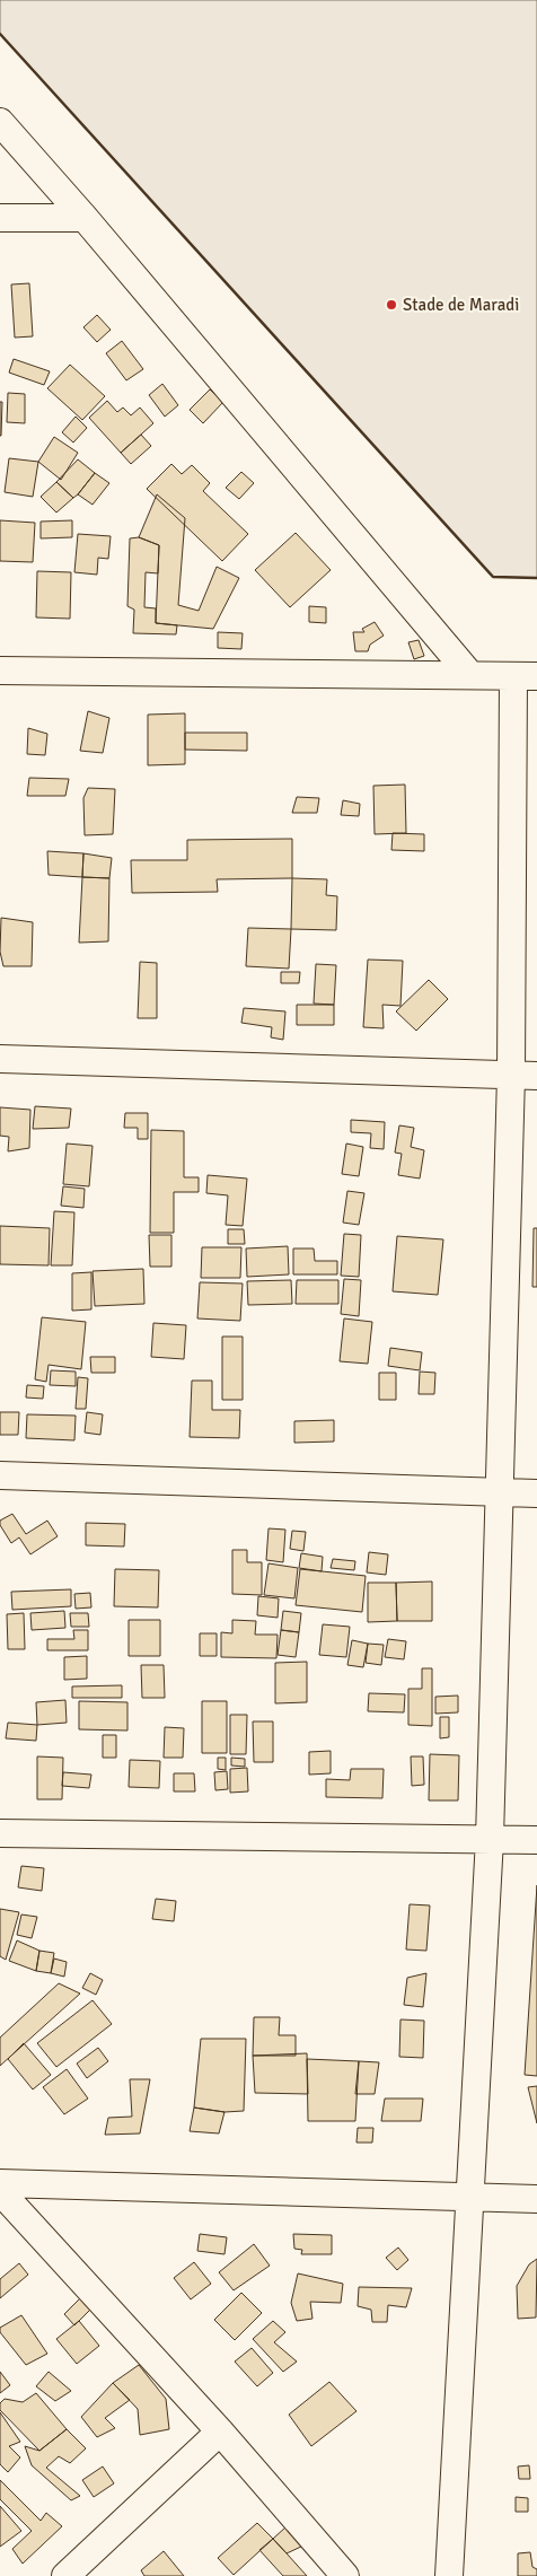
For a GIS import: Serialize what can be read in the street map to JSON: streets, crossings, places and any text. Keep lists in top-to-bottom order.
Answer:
{
  "places": ["Stade de Maradi"]
}
